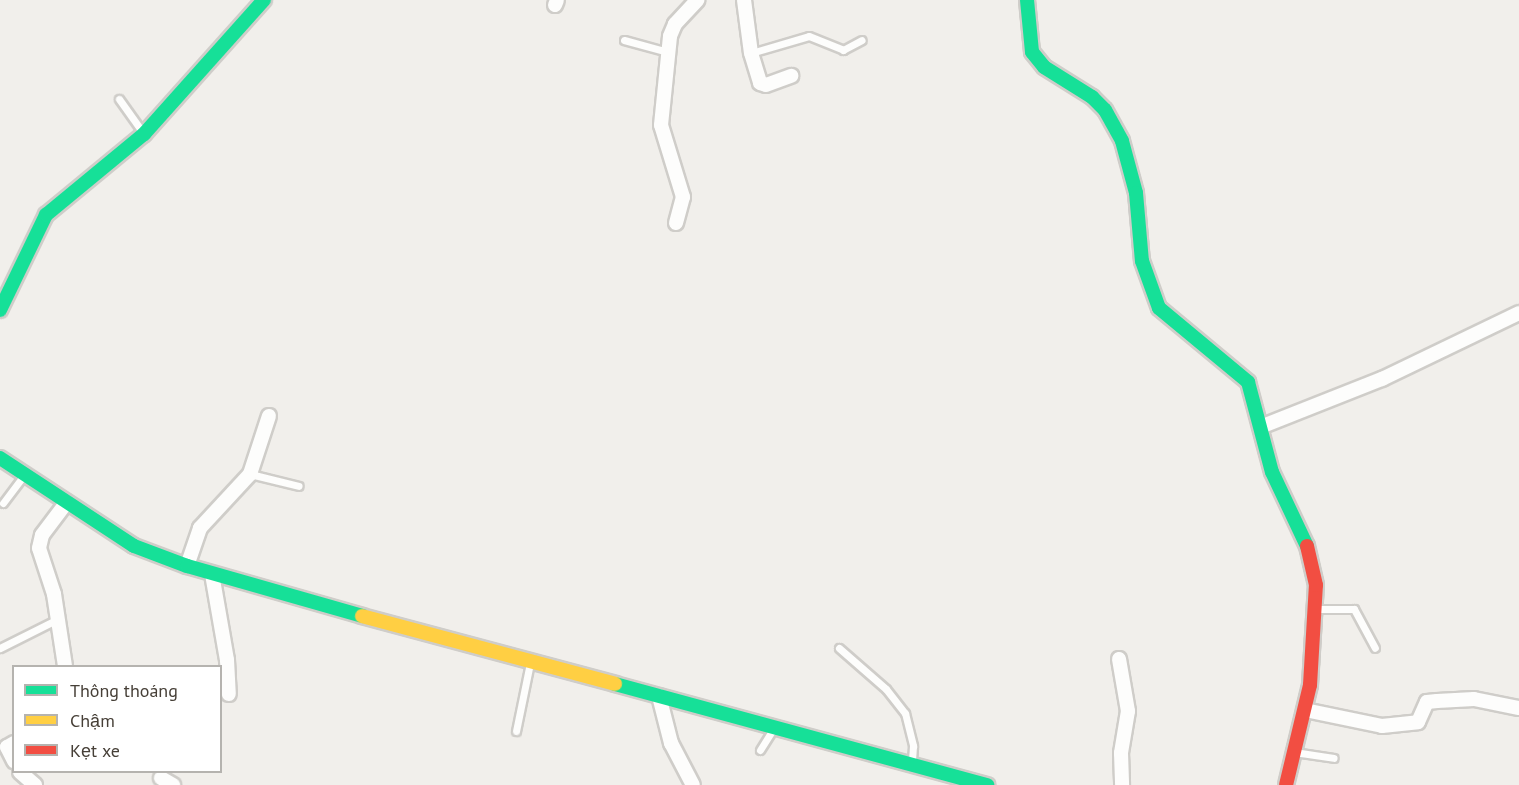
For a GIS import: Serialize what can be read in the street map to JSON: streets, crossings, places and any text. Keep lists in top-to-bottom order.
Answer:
{
  "legend": ["Thông thoáng", "Chậm", "Kẹt xe"]
}
